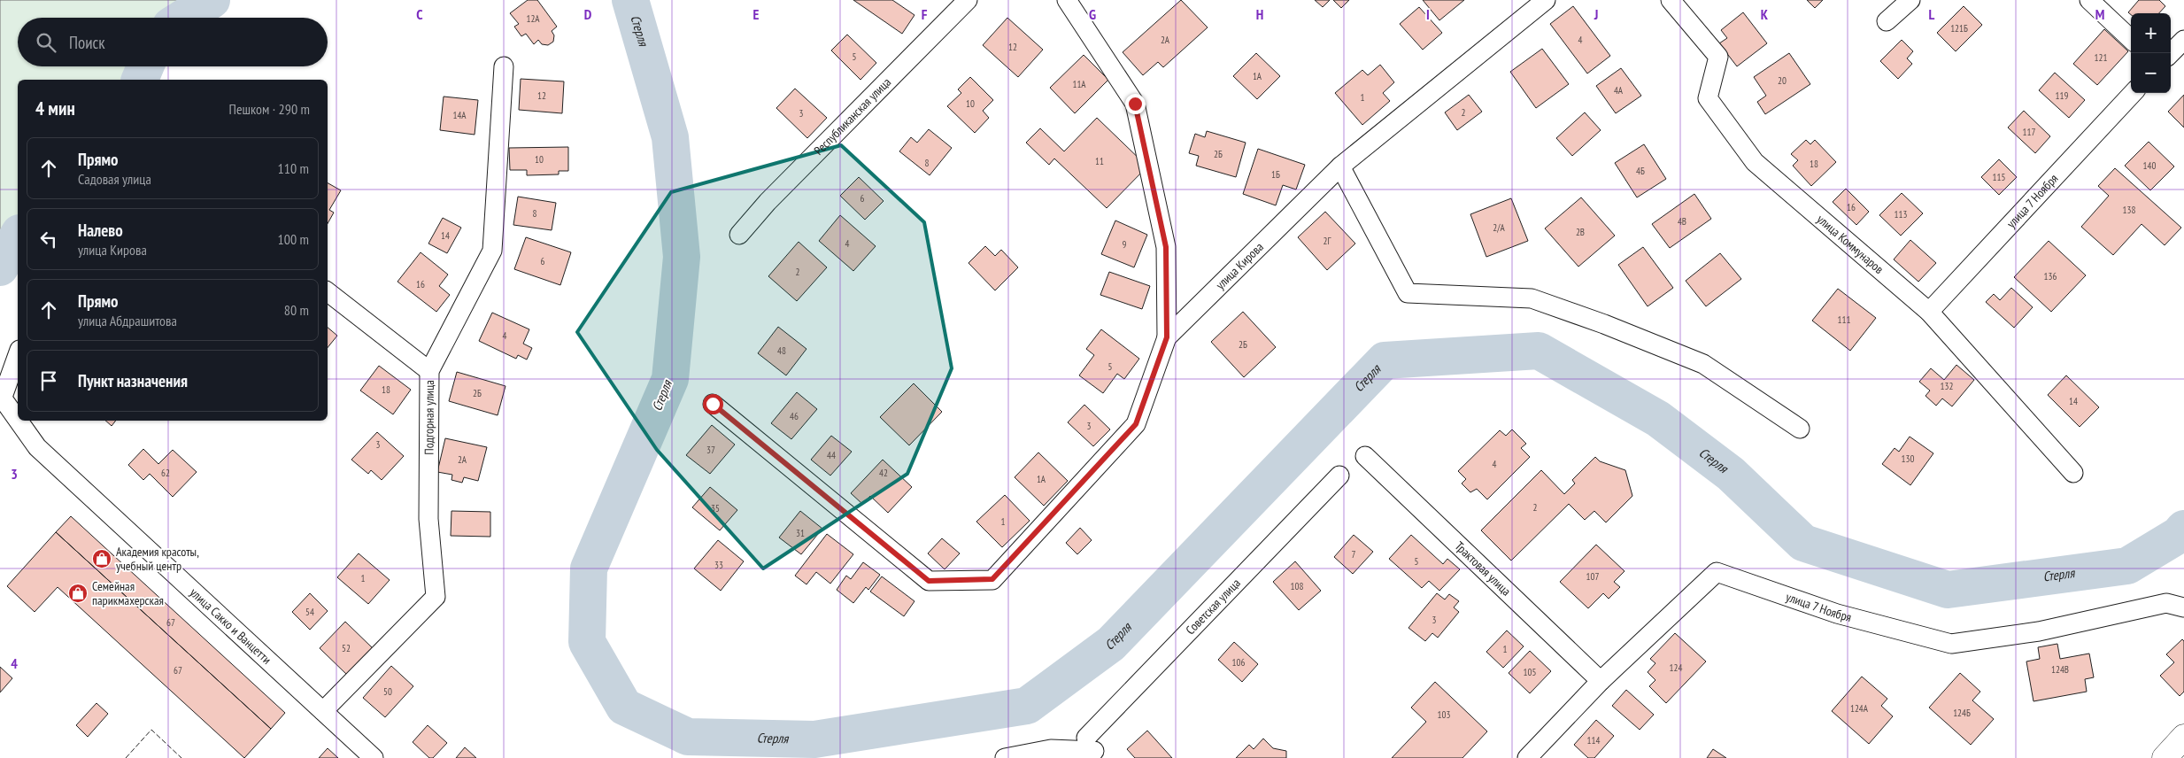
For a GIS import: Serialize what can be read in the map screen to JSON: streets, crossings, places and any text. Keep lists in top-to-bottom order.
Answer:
{
  "streets": {
    "street": [
      "Республиканская улица",
      "улица 7 Ноября",
      "улица Коммунаров",
      "улица Кирова",
      "Подгорная улица",
      "Трактовая улица",
      "Советская улица",
      "улица Сакко и Ванцетти"
    ]
  },
  "crossings": [
    ["улица 7 Ноября", "улица Коммунаров"],
    ["улица 7 Ноября", "Трактовая улица"],
    ["Подгорная улица", "улица Сакко и Ванцетти"]
  ],
  "water": ["Стерля"],
  "places": {
    "shop": ["Академия красоты, учебный центр", "Семейная парикмахерская"]
  },
  "house_numbers": [
    "12А",
    "121Б",
    "2А",
    "4",
    "12",
    "5",
    "121",
    "1А",
    "20",
    "11А",
    "4А",
    "12",
    "119",
    "1",
    "10",
    "2",
    "3",
    "14А",
    "117",
    "2Б",
    "10",
    "11",
    "8",
    "18",
    "140",
    "4Б",
    "1Б",
    "115",
    "6",
    "16",
    "138",
    "8",
    "113",
    "4В",
    "2/А",
    "2В",
    "14",
    "2Г",
    "4",
    "9",
    "6",
    "2",
    "136",
    "16",
    "111",
    "4",
    "2Б",
    "48",
    "5",
    "132",
    "18",
    "2Б",
    "14",
    "46",
    "3",
    "3",
    "37",
    "44",
    "130",
    "2А",
    "4",
    "62",
    "42",
    "1А",
    "2",
    "35",
    "1",
    "31",
    "7",
    "5",
    "33",
    "107",
    "1",
    "108",
    "54",
    "3",
    "67",
    "52",
    "1",
    "106",
    "124",
    "124В",
    "67",
    "105",
    "50",
    "124А",
    "124Б",
    "103",
    "114"
  ],
  "page": {
    "map_buttons": ["+", "−"],
    "search": "Поиск",
    "heading": ["4 мин", "Пешком · 290 m"],
    "list": [
      ["Прямо", "Садовая улица", "110 m"],
      ["Налево", "улица Кирова", "100 m"],
      ["Прямо", "улица Абдрашитова", "80 m"],
      "Пункт назначения"
    ]
  },
  "grid": {
    "columns": [
      "C",
      "D",
      "E",
      "F",
      "G",
      "H",
      "I",
      "J",
      "K",
      "L",
      "M"
    ],
    "rows": ["3", "4"]
  }
}
